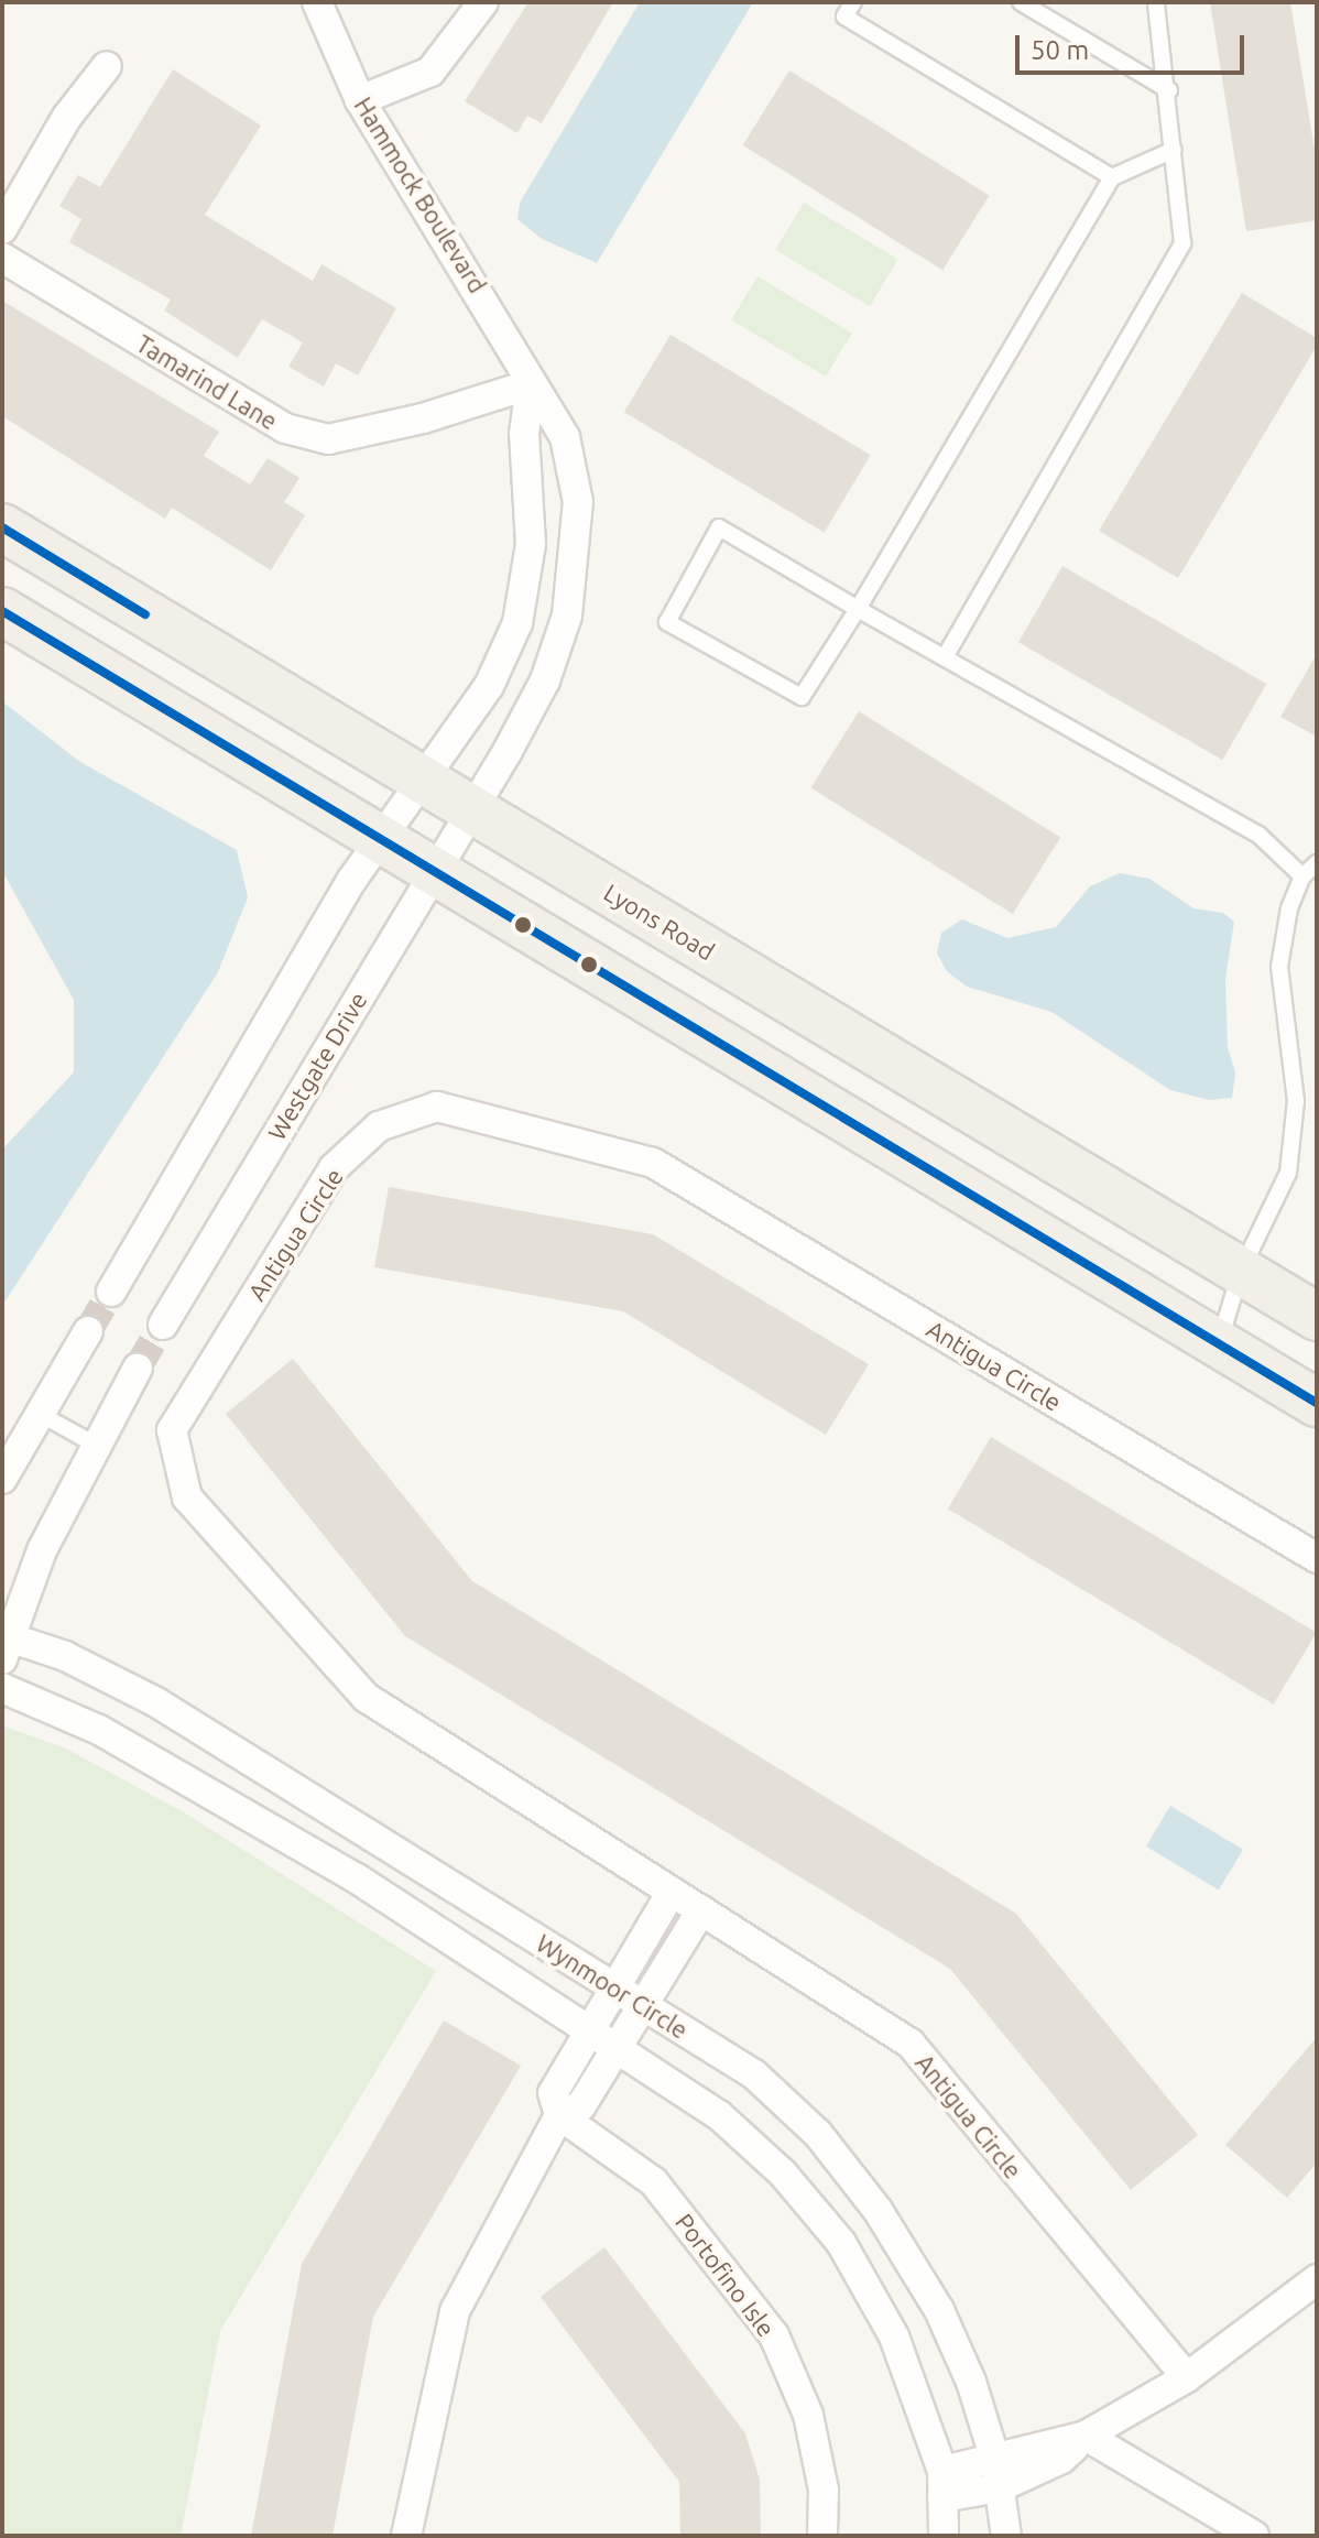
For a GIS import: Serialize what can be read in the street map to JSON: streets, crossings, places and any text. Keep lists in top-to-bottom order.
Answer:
{
  "streets": {
    "main road": ["Lyons Road"],
    "street": [
      "Hammock Boulevard",
      "Tamarind Lane",
      "Westgate Drive",
      "Antigua Circle",
      "Wynmoor Circle",
      "Portofino Isle"
    ]
  },
  "crossings": [
    ["Hammock Boulevard", "Tamarind Lane"],
    ["Hammock Boulevard", "Lyons Road"],
    ["Hammock Boulevard", "Westgate Drive"],
    ["Lyons Road", "Westgate Drive"]
  ],
  "scale_bar": "50 m"
}
